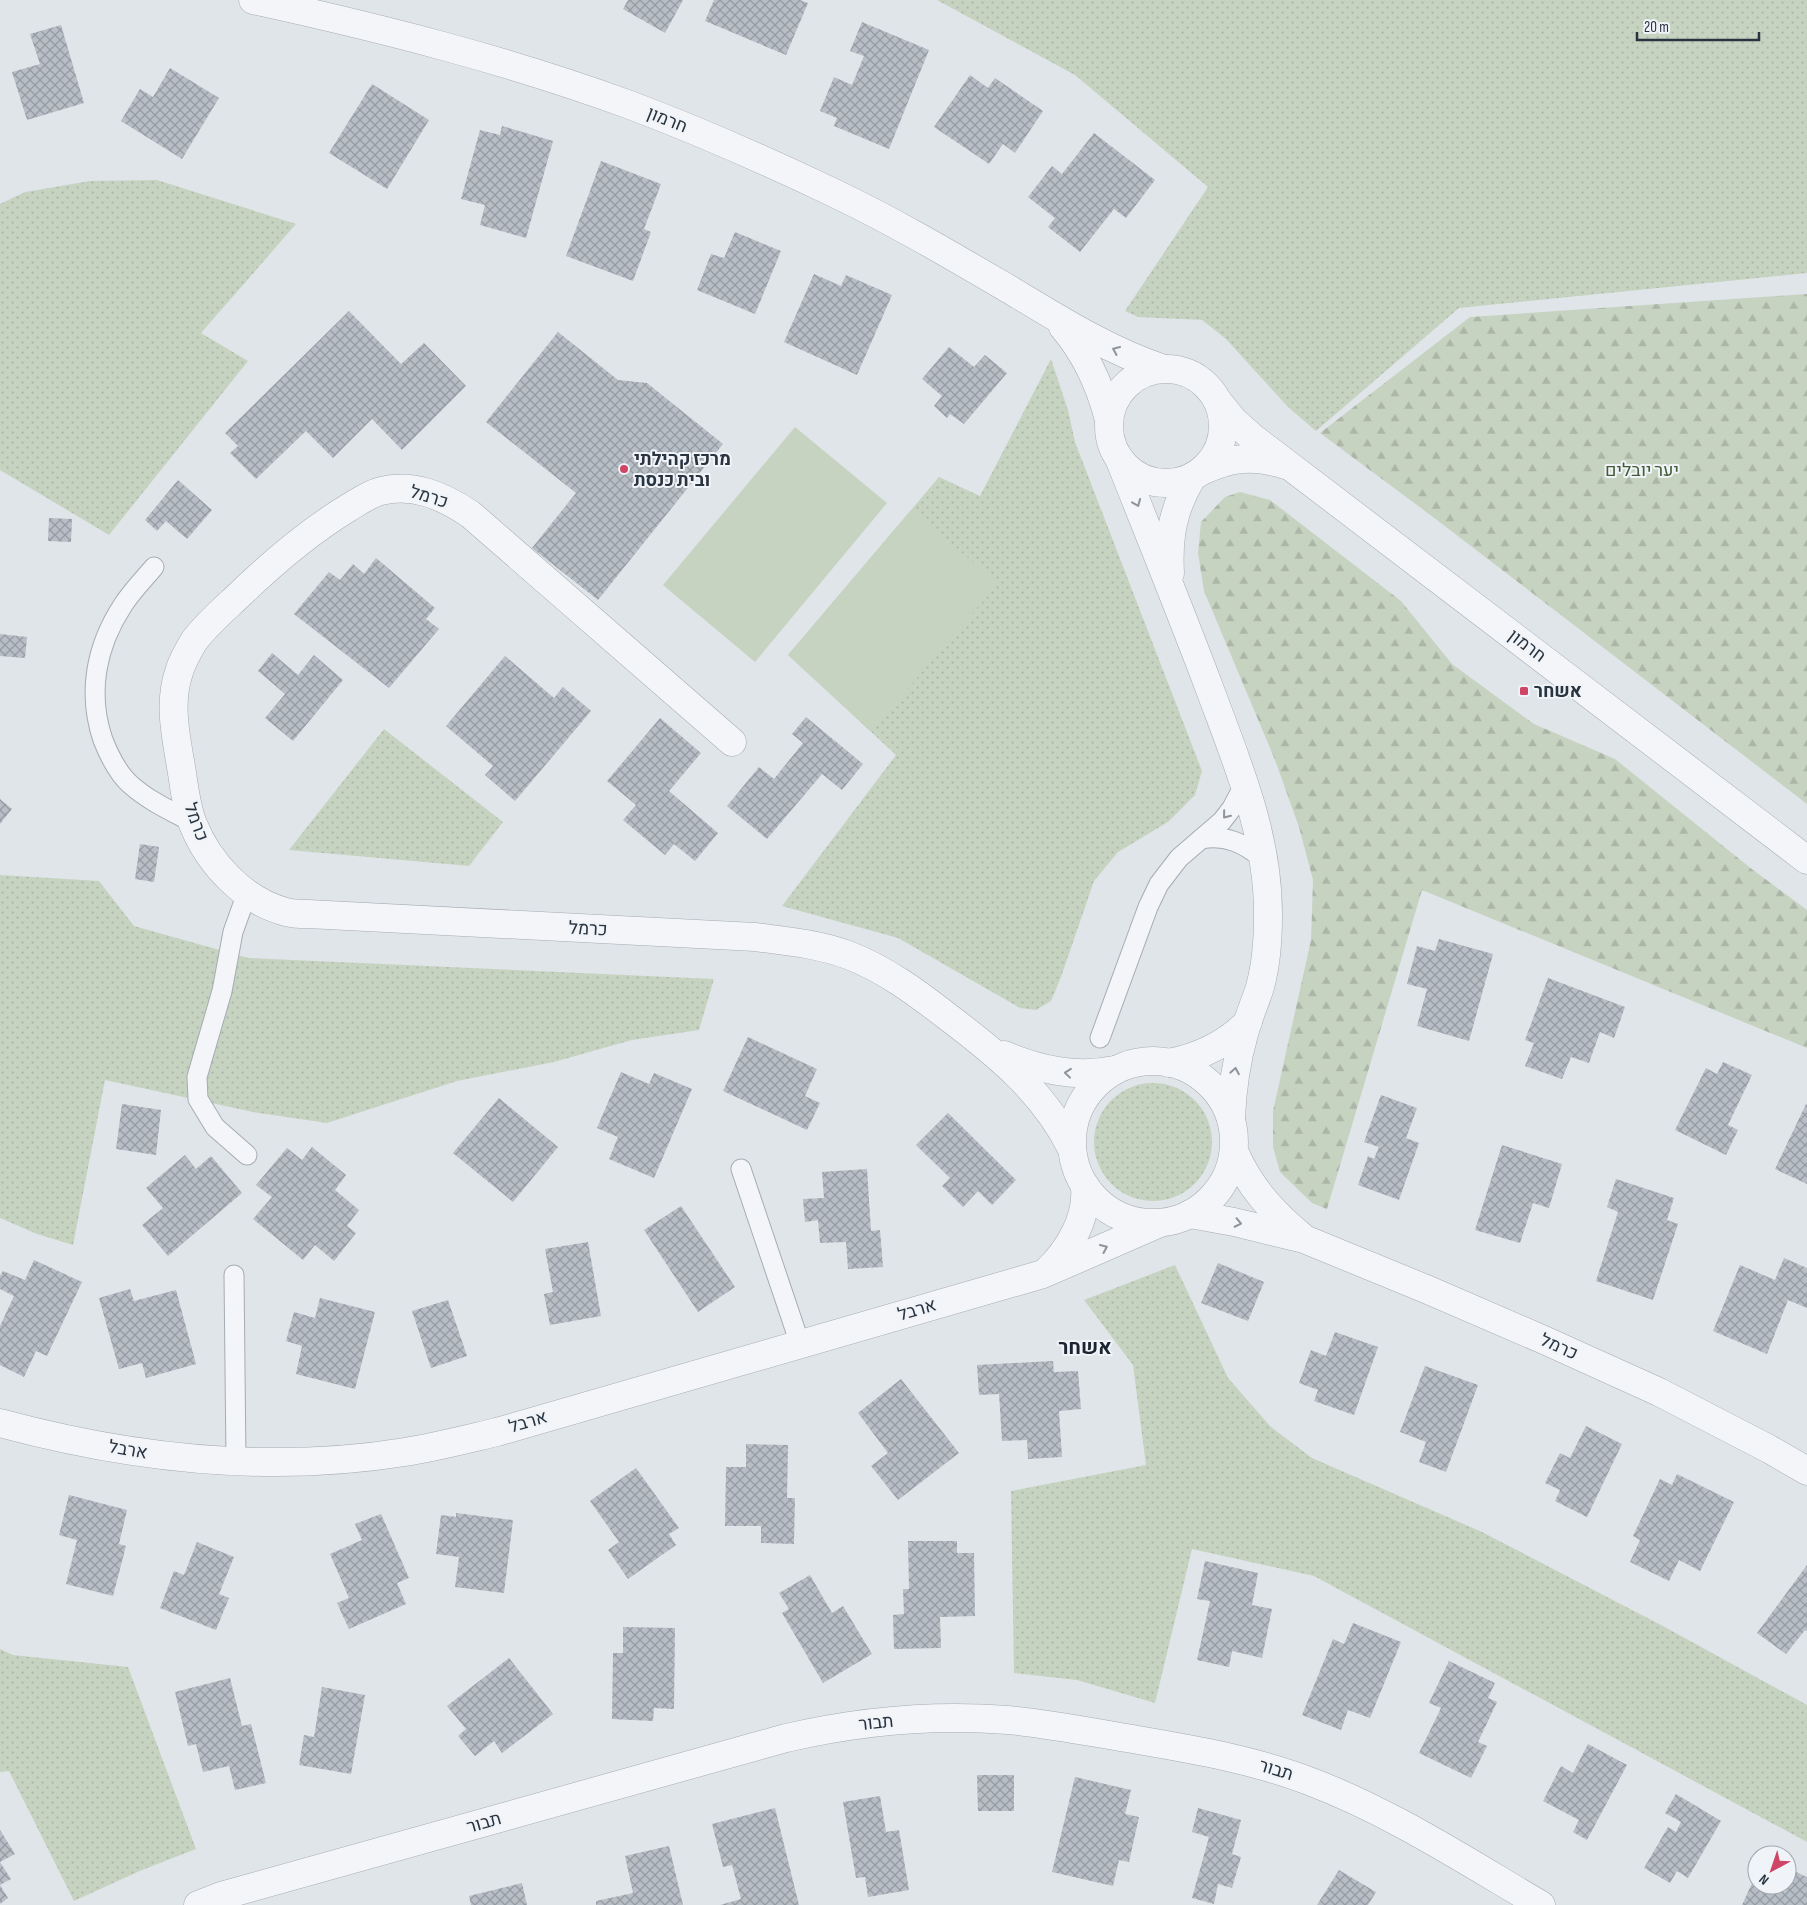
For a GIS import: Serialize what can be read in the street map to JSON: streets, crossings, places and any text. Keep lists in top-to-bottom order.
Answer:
{
  "streets": {
    "street": [
      "חרמון",
      "כרמל",
      "ארבל",
      "תבור"
    ]
  },
  "districts": ["אשחר"],
  "parks": ["יער יובלים"],
  "places": {
    "other": ["מרכז קהילתי ובית כנסת"],
    "transit": ["אשחר"]
  },
  "scale_bar": "20 m",
  "north": "bottom left"
}
